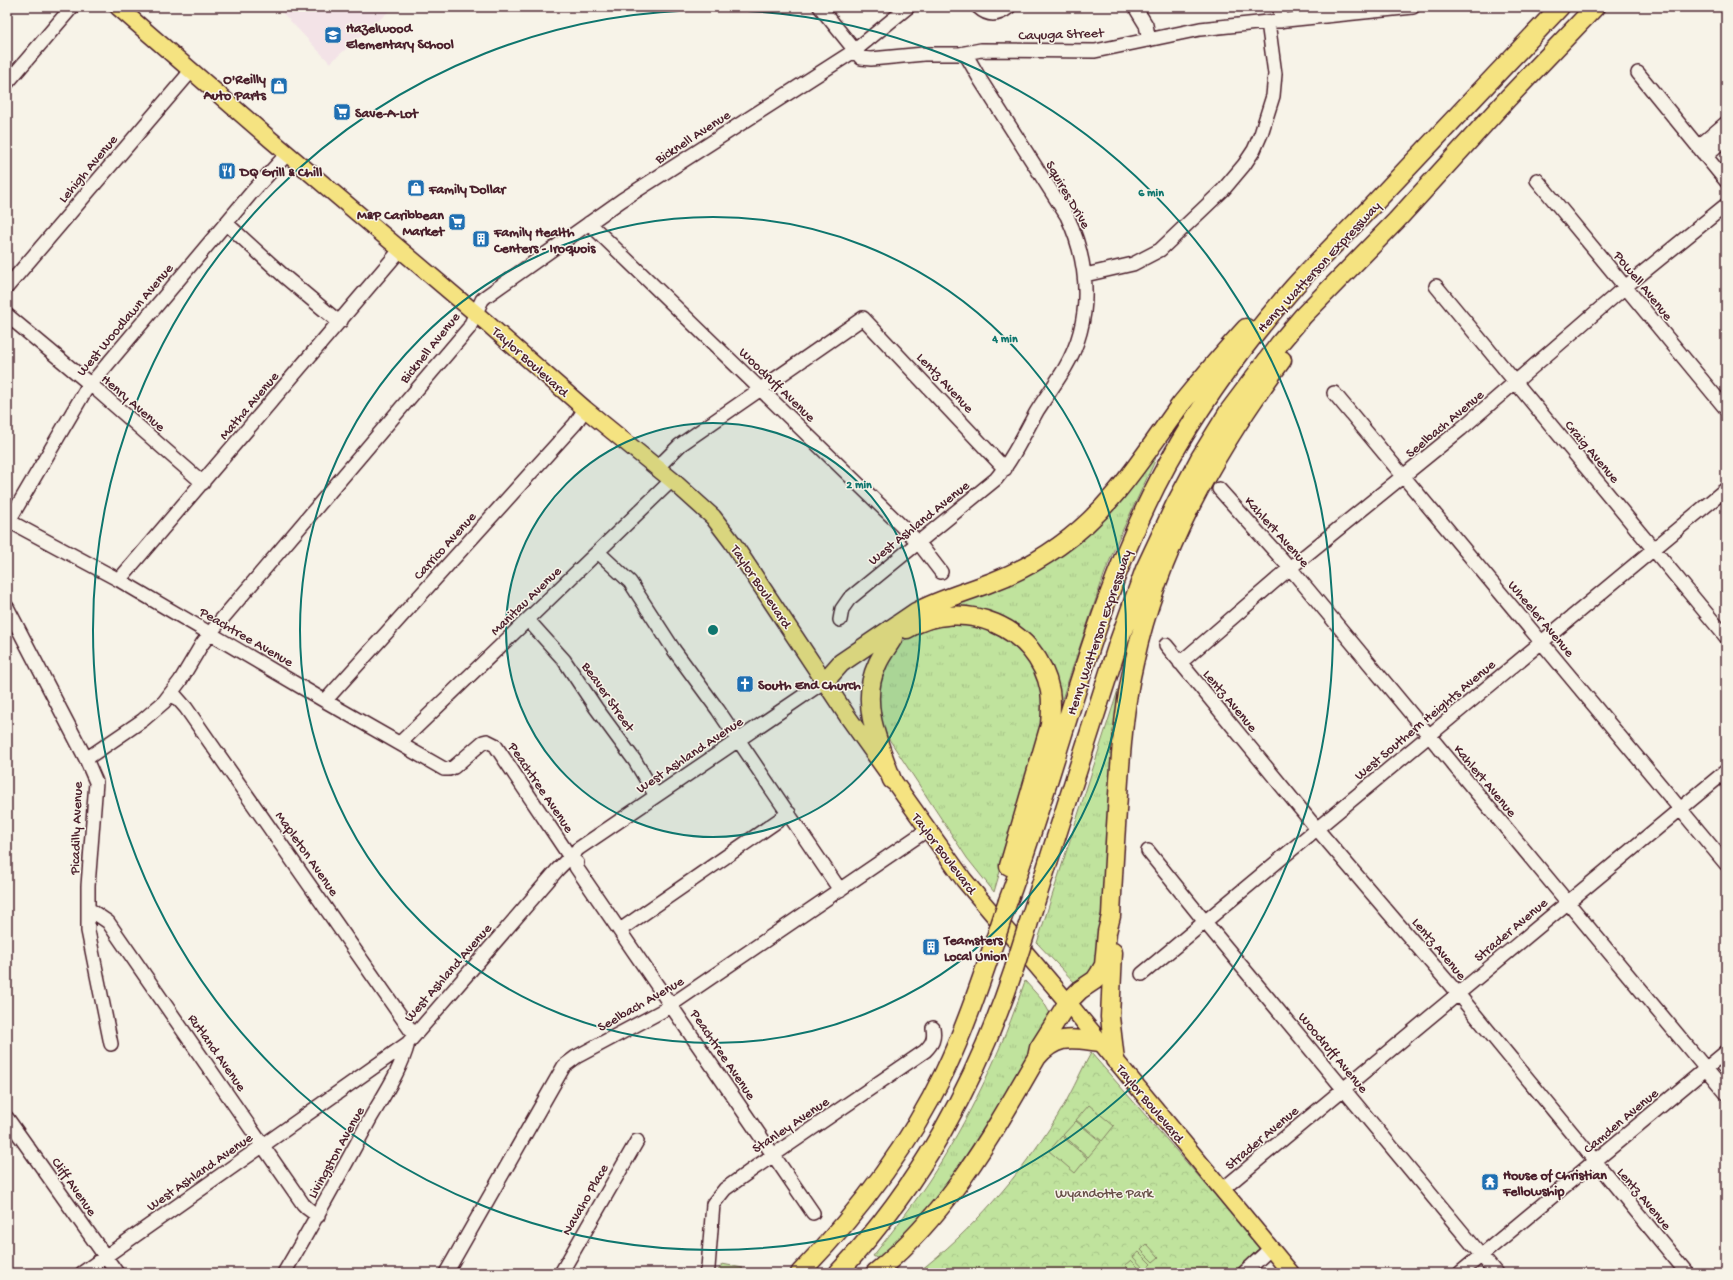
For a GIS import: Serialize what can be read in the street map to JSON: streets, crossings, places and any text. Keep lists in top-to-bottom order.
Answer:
{
  "streets": {
    "highway": ["Henry Watterson Expressway"],
    "main road": ["Taylor Boulevard"],
    "street": [
      "Cayuga Street",
      "Bicknell Avenue",
      "Lehigh Avenue",
      "Squires Drive",
      "Powell Avenue",
      "West Woodlawn Avenue",
      "Lentz Avenue",
      "Woodruff Avenue",
      "Henry Avenue",
      "Matha Avenue",
      "Seelbach Avenue",
      "Craig Avenue",
      "West Ashland Avenue",
      "Kahlert Avenue",
      "Carrico Avenue",
      "Manitau Avenue",
      "Wheeler Avenue",
      "Peachtree Avenue",
      "Beaver Street",
      "West Southern Heights Avenue",
      "Picadilly Avenue",
      "Mapleton Avenue",
      "Strader Avenue",
      "Rutland Avenue",
      "Camden Avenue",
      "Stanley Avenue",
      "Livingston Avenue",
      "Cliff Avenue",
      "Navaho Place"
    ]
  },
  "crossings": [
    ["Cayuga Street", "Bicknell Avenue"],
    ["Cayuga Street", "Squires Drive"],
    ["Bicknell Avenue", "Taylor Boulevard"],
    ["Bicknell Avenue", "Woodruff Avenue"],
    ["Bicknell Avenue", "Peachtree Avenue"],
    ["Bicknell Avenue", "Picadilly Avenue"],
    ["Bicknell Avenue", "Mapleton Avenue"],
    ["Lehigh Avenue", "Taylor Boulevard"],
    ["Squires Drive", "Lentz Avenue"],
    ["Squires Drive", "West Ashland Avenue"],
    ["Powell Avenue", "Seelbach Avenue"],
    ["West Woodlawn Avenue", "Taylor Boulevard"],
    ["West Woodlawn Avenue", "Henry Avenue"],
    ["West Woodlawn Avenue", "Peachtree Avenue"],
    ["Taylor Boulevard", "Matha Avenue"],
    ["Taylor Boulevard", "Seelbach Avenue"],
    ["Taylor Boulevard", "West Ashland Avenue"],
    ["Taylor Boulevard", "Carrico Avenue"],
    ["Taylor Boulevard", "Manitau Avenue"],
    ["Taylor Boulevard", "Strader Avenue"],
    ["Lentz Avenue", "Woodruff Avenue"],
    ["Lentz Avenue", "Seelbach Avenue"],
    ["Lentz Avenue", "West Ashland Avenue"],
    ["Lentz Avenue", "West Southern Heights Avenue"],
    ["Lentz Avenue", "Strader Avenue"],
    ["Lentz Avenue", "Camden Avenue"],
    ["Woodruff Avenue", "West Ashland Avenue"],
    ["Woodruff Avenue", "West Southern Heights Avenue"],
    ["Woodruff Avenue", "Strader Avenue"],
    ["Woodruff Avenue", "Camden Avenue"],
    ["Henry Avenue", "Matha Avenue"],
    ["Matha Avenue", "Peachtree Avenue"],
    ["Seelbach Avenue", "Craig Avenue"],
    ["Seelbach Avenue", "Kahlert Avenue"],
    ["Seelbach Avenue", "Wheeler Avenue"],
    ["Seelbach Avenue", "Peachtree Avenue"],
    ["Craig Avenue", "West Southern Heights Avenue"],
    ["West Ashland Avenue", "Peachtree Avenue"],
    ["West Ashland Avenue", "Beaver Street"],
    ["West Ashland Avenue", "Mapleton Avenue"],
    ["West Ashland Avenue", "Rutland Avenue"],
    ["West Ashland Avenue", "Livingston Avenue"],
    ["West Ashland Avenue", "Cliff Avenue"],
    ["Kahlert Avenue", "West Southern Heights Avenue"],
    ["Kahlert Avenue", "Strader Avenue"],
    ["Kahlert Avenue", "Camden Avenue"],
    ["Carrico Avenue", "Peachtree Avenue"],
    ["Manitau Avenue", "Peachtree Avenue"],
    ["Manitau Avenue", "Beaver Street"],
    ["Wheeler Avenue", "West Southern Heights Avenue"],
    ["Wheeler Avenue", "Strader Avenue"],
    ["Peachtree Avenue", "Stanley Avenue"],
    ["Picadilly Avenue", "Rutland Avenue"],
    ["Mapleton Avenue", "Livingston Avenue"],
    ["Rutland Avenue", "Livingston Avenue"]
  ],
  "parks": ["Wyandotte Park"],
  "places": {
    "school or university": ["Hazelwood Elementary School"],
    "shop": ["O'Reilly Auto Parts", "Family Dollar"],
    "supermarket": ["Save-A-Lot", "M&P Caribbean Market"],
    "restaurant": ["DQ Grill & Chill"],
    "building": ["Family Health Centers - Iroquois", "Teamsters Local Union"],
    "church": ["South End Church"],
    "temple": ["House of Christian Fellowship"]
  },
  "rings": ["6 min", "4 min", "2 min"]
}
